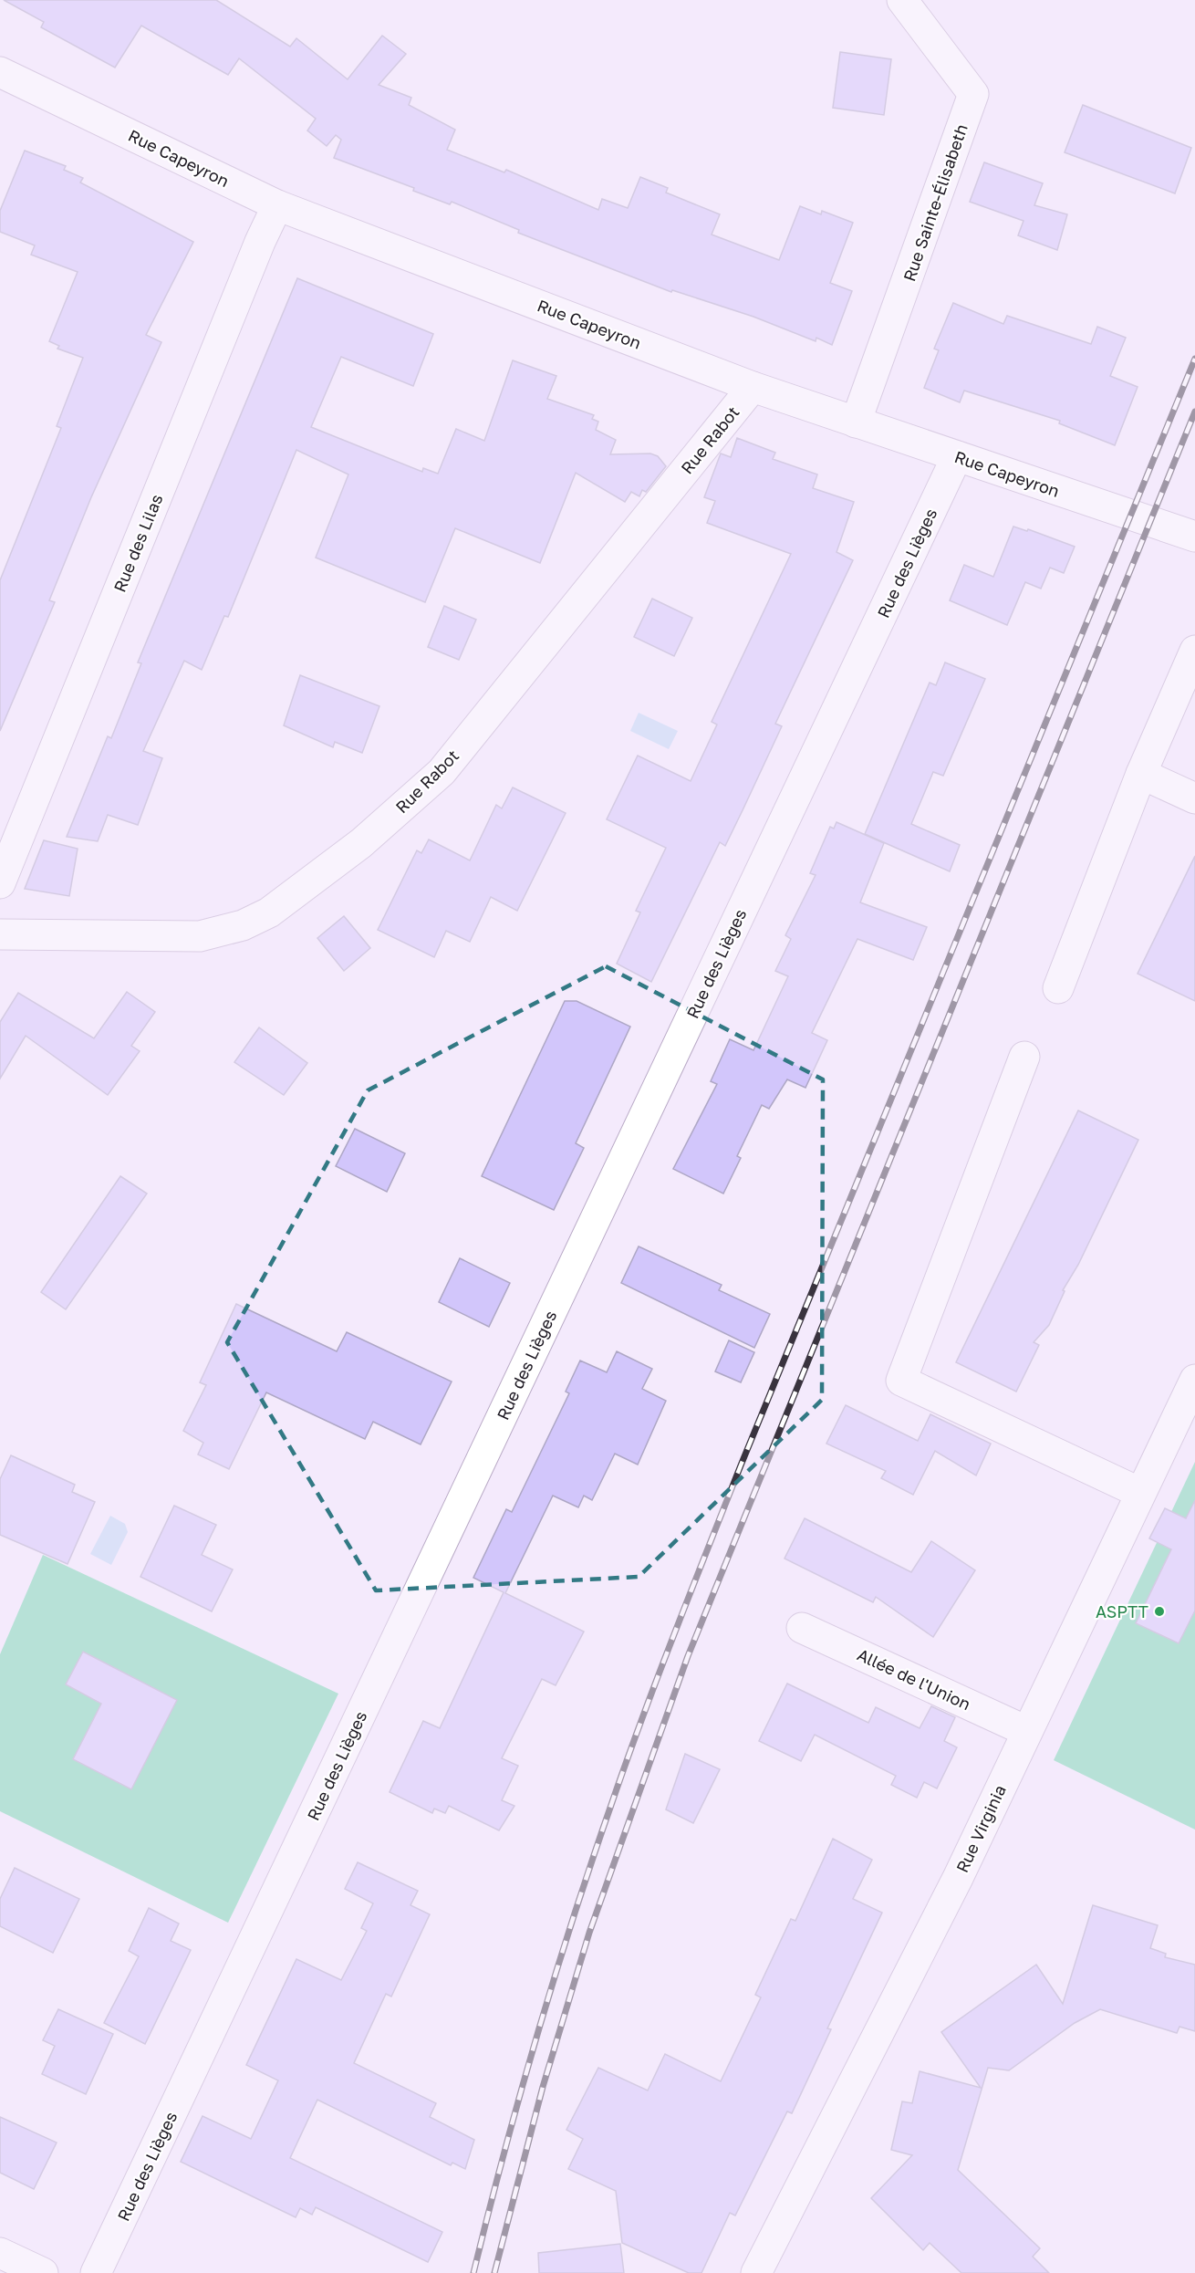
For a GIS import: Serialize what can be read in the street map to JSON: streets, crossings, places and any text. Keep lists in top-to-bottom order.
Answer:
{
  "streets": {
    "street": [
      "Rue Capeyron",
      "Rue Sainte-Élisabeth",
      "Rue Rabot",
      "Rue des Lilas",
      "Rue des Lièges",
      "Allée de l'Union",
      "Rue Virginia"
    ]
  },
  "crossings": [
    ["Rue Capeyron", "Rue Sainte-Élisabeth"],
    ["Rue Capeyron", "Rue Rabot"],
    ["Rue Capeyron", "Rue des Lilas"],
    ["Rue Capeyron", "Rue des Lièges"],
    ["Allée de l'Union", "Rue Virginia"]
  ],
  "places": ["ASPTT"]
}
